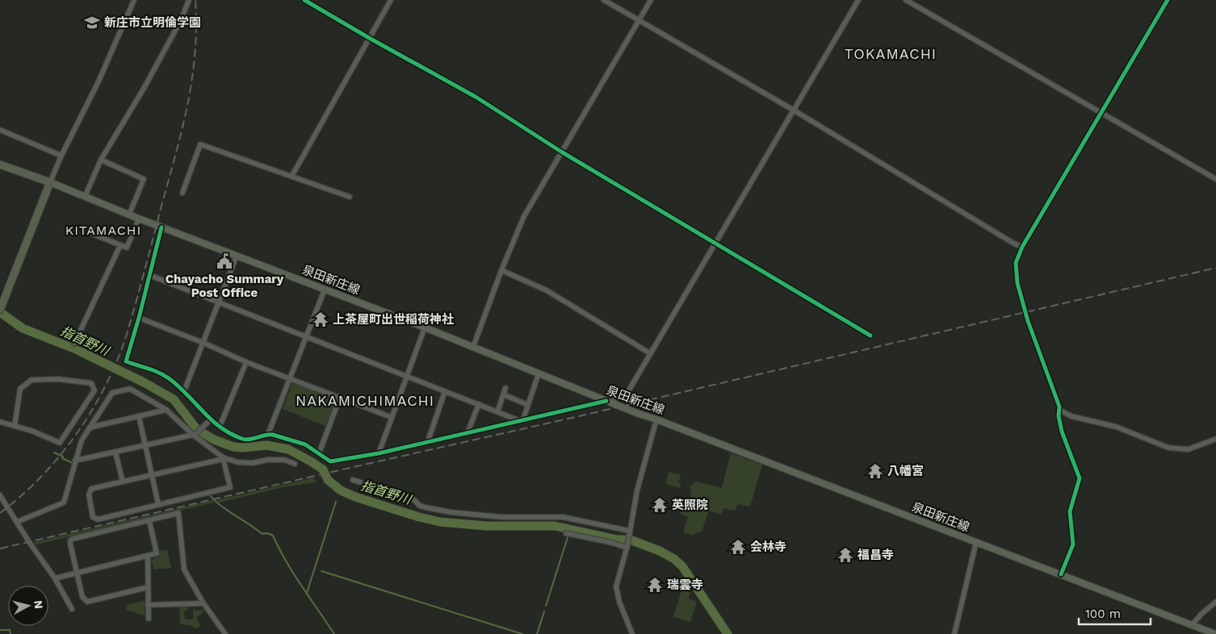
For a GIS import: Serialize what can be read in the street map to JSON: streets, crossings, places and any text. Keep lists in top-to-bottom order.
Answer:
{
  "streets": {
    "main road": ["泉田新庄線"]
  },
  "districts": ["TOKAMACHI", "KITAMACHI", "NAKAMICHIMACHI"],
  "water": ["指首野川"],
  "places": {
    "school or university": ["新庄市立明倫学園"],
    "public building": ["Chayacho Summary Post Office"],
    "temple": [
      "上茶屋町出世稲荷神社",
      "八幡宮",
      "英照院",
      "会林寺",
      "福昌寺",
      "瑞雲寺"
    ]
  },
  "scale_bar": "100 m",
  "north": "right"
}
